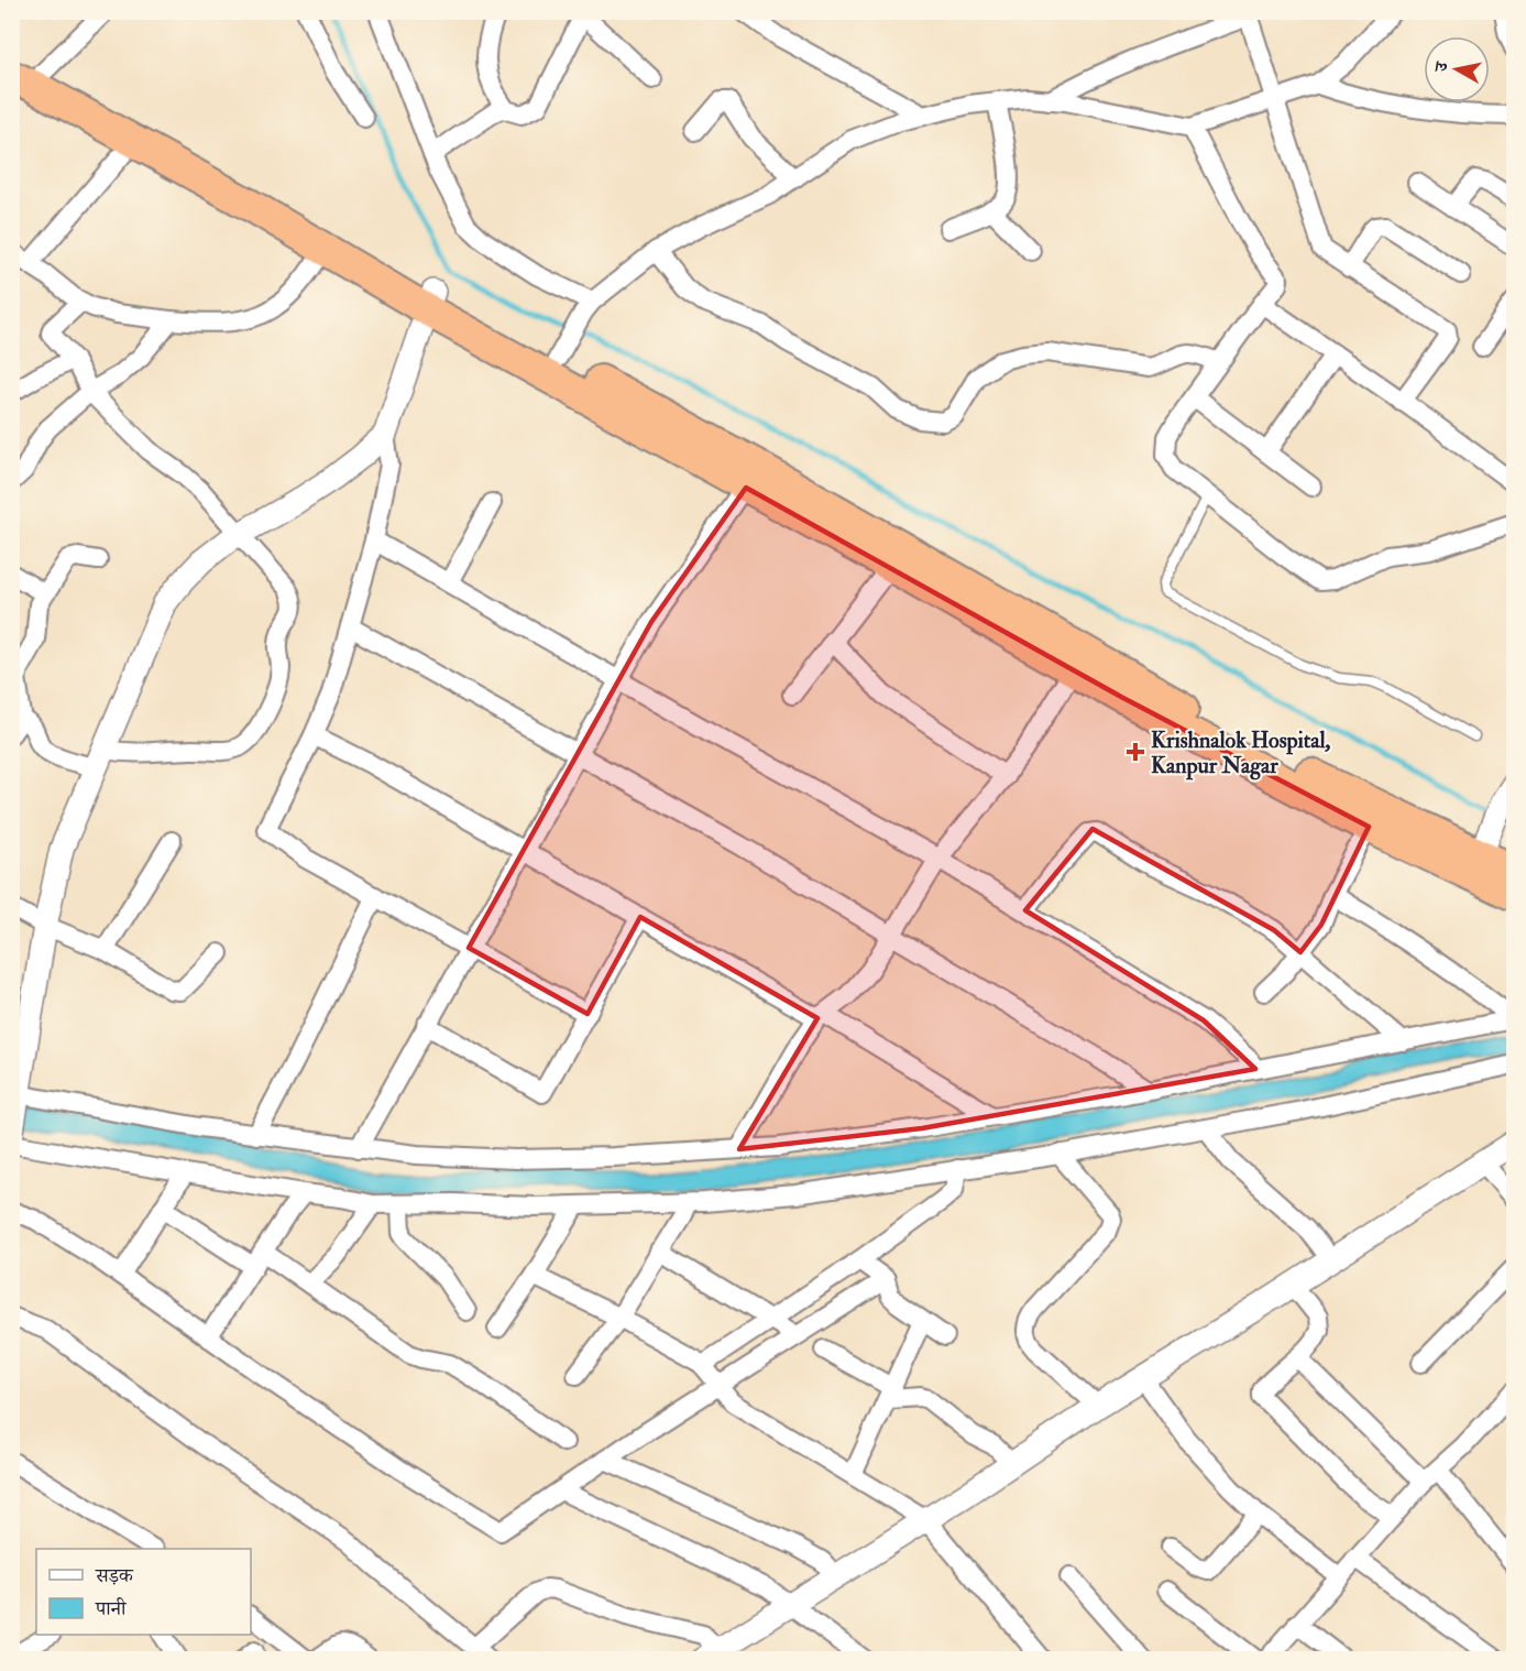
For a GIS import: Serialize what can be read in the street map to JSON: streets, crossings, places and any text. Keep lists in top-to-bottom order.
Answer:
{
  "places": {
    "health": ["Krishnalok Hospital, Kanpur Nagar"]
  },
  "legend": ["सड़क", "पानी"],
  "north": "left"
}
